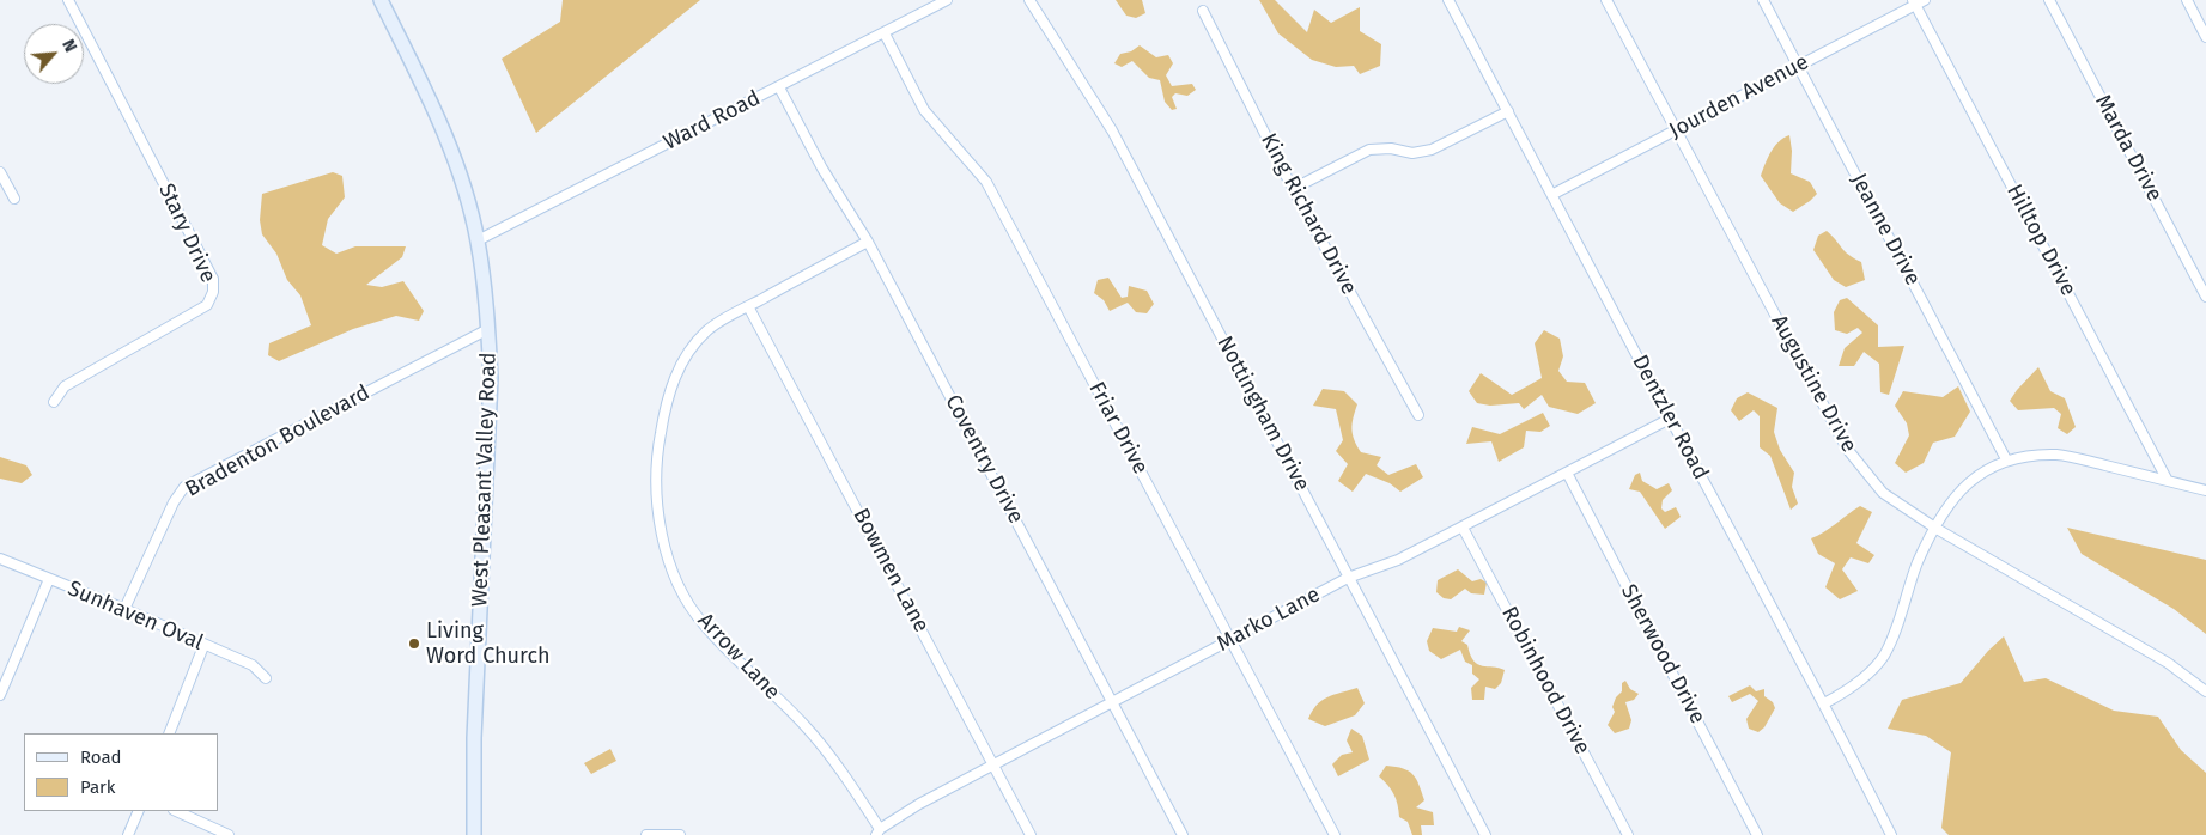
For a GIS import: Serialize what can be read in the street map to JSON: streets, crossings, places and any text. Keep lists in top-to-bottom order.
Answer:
{
  "streets": {
    "main road": ["West Pleasant Valley Road"],
    "street": [
      "Jourden Avenue",
      "Ward Road",
      "Marda Drive",
      "King Richard Drive",
      "Jeanne Drive",
      "Stary Drive",
      "Hilltop Drive",
      "Augustine Drive",
      "Nottingham Drive",
      "Dentzler Road",
      "Friar Drive",
      "Bradenton Boulevard",
      "Coventry Drive",
      "Bowmen Lane",
      "Sunhaven Oval",
      "Marko Lane",
      "Sherwood Drive",
      "Arrow Lane",
      "Robinhood Drive"
    ]
  },
  "crossings": [
    ["Jourden Avenue", "Jeanne Drive"],
    ["Jourden Avenue", "Hilltop Drive"],
    ["Jourden Avenue", "Augustine Drive"],
    ["Jourden Avenue", "Dentzler Road"],
    ["Ward Road", "Friar Drive"],
    ["Ward Road", "Coventry Drive"],
    ["Ward Road", "West Pleasant Valley Road"],
    ["Nottingham Drive", "Marko Lane"],
    ["Dentzler Road", "Marko Lane"],
    ["Friar Drive", "Marko Lane"],
    ["Bradenton Boulevard", "West Pleasant Valley Road"],
    ["Bradenton Boulevard", "Sunhaven Oval"],
    ["Coventry Drive", "Marko Lane"],
    ["Coventry Drive", "Arrow Lane"],
    ["Bowmen Lane", "Marko Lane"],
    ["Bowmen Lane", "Arrow Lane"],
    ["Marko Lane", "Sherwood Drive"],
    ["Marko Lane", "Arrow Lane"],
    ["Marko Lane", "Robinhood Drive"]
  ],
  "places": ["Living Word Church"],
  "legend": ["Road", "Park"],
  "north": "top right"
}
